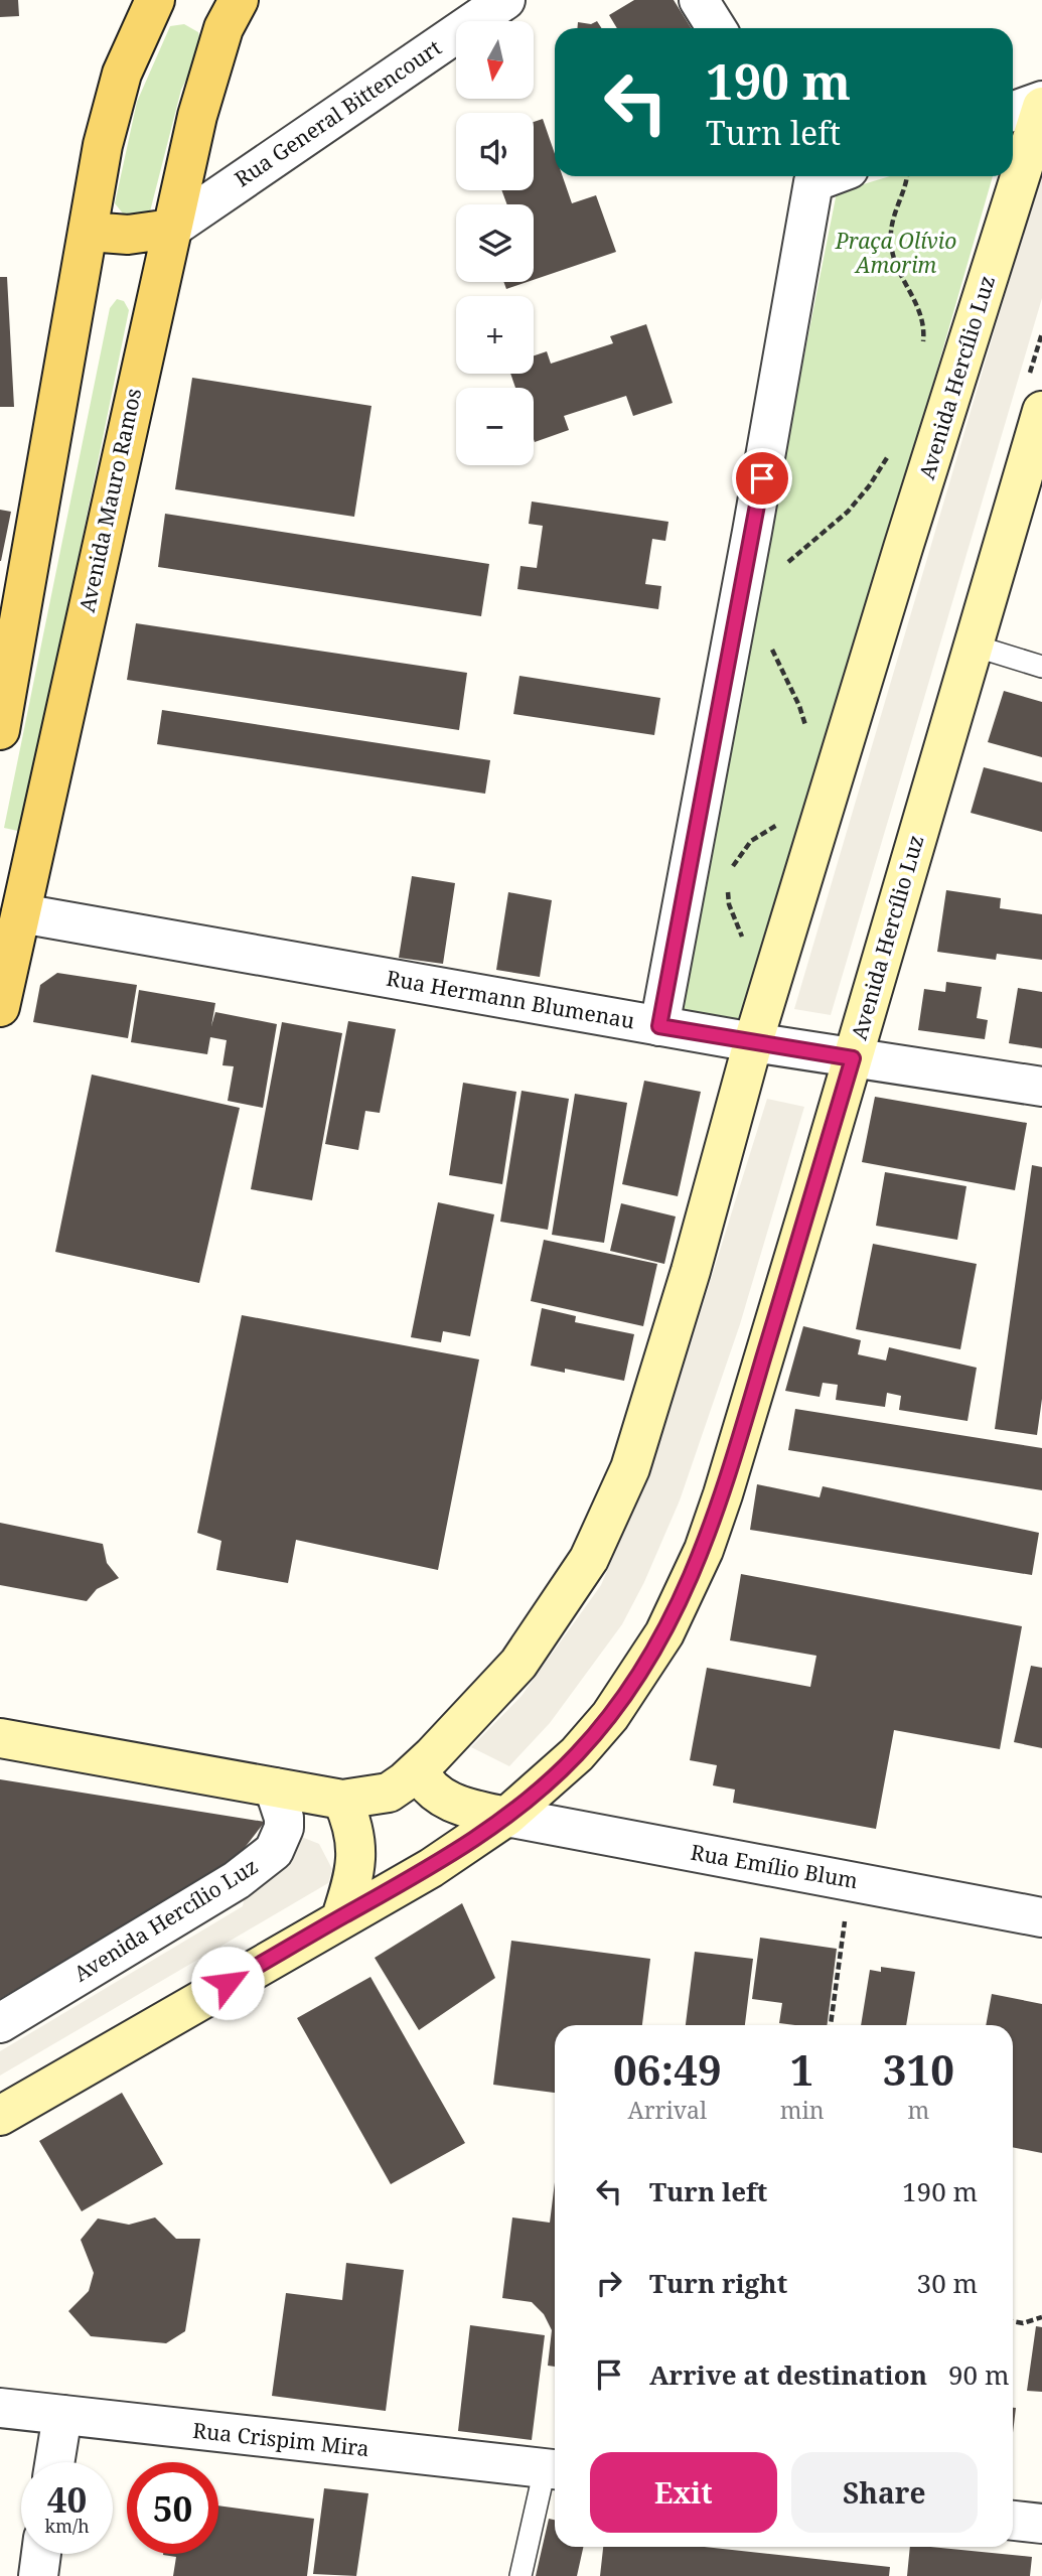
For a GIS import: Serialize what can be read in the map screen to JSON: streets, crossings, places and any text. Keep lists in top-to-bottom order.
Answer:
{
  "streets": {
    "main road": ["Avenida Hercílio Luz", "Avenida Mauro Ramos"],
    "street": [
      "Rua General Bittencourt",
      "Rua Hermann Blumenau",
      "Rua Emílio Blum",
      "Rua Crispim Mira"
    ]
  },
  "crossings": [
    ["Rua General Bittencourt", "Avenida Mauro Ramos"],
    ["Avenida Hercílio Luz", "Rua Hermann Blumenau"],
    ["Avenida Hercílio Luz", "Rua Emílio Blum"],
    ["Avenida Mauro Ramos", "Rua Hermann Blumenau"]
  ],
  "parks": ["Praça Olívio Amorim"],
  "north": "bottom",
  "page": {
    "map_buttons": ["+", "−"],
    "turn": ["190 m", "Turn left"],
    "eta": [
      "06:49",
      "Arrival",
      "1",
      "min",
      "310",
      "m"
    ],
    "list": [
      {
        "name": "Turn left",
        "value": "190 m"
      },
      {
        "name": "Turn right",
        "value": "30 m"
      },
      {
        "name": "Arrive at destination",
        "value": "90 m"
      }
    ],
    "buttons": ["Exit", "Share"],
    "speed": "40 km/h",
    "limit": "50"
  }
}
